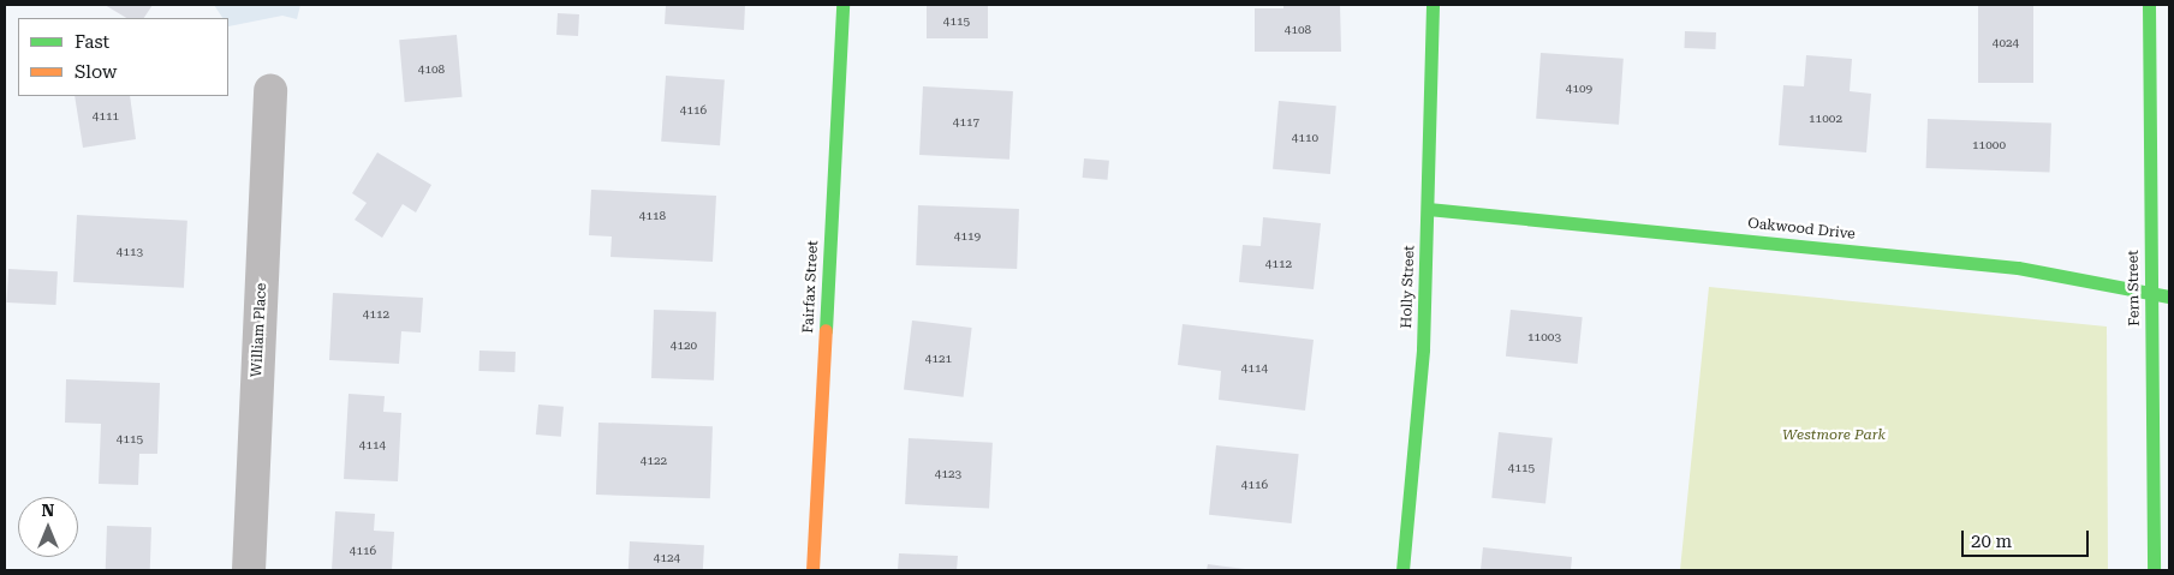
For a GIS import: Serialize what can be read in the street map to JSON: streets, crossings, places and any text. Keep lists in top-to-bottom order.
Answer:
{
  "streets": {
    "street": [
      "Oakwood Drive",
      "Fairfax Street",
      "Holly Street",
      "Fern Street",
      "William Place"
    ]
  },
  "crossings": [
    ["Oakwood Drive", "Holly Street"],
    ["Oakwood Drive", "Fern Street"]
  ],
  "parks": ["Westmore Park"],
  "house_numbers": [
    "4115",
    "4108",
    "4024",
    "4108",
    "4109",
    "4116",
    "4111",
    "11002",
    "4117",
    "4110",
    "11000",
    "4118",
    "4119",
    "4113",
    "4112",
    "4112",
    "11003",
    "4120",
    "4121",
    "4114",
    "4115",
    "4114",
    "4122",
    "4115",
    "4123",
    "4116",
    "4116",
    "4124"
  ],
  "legend": ["Fast", "Slow"],
  "scale_bar": "20 m",
  "north": "top"
}
